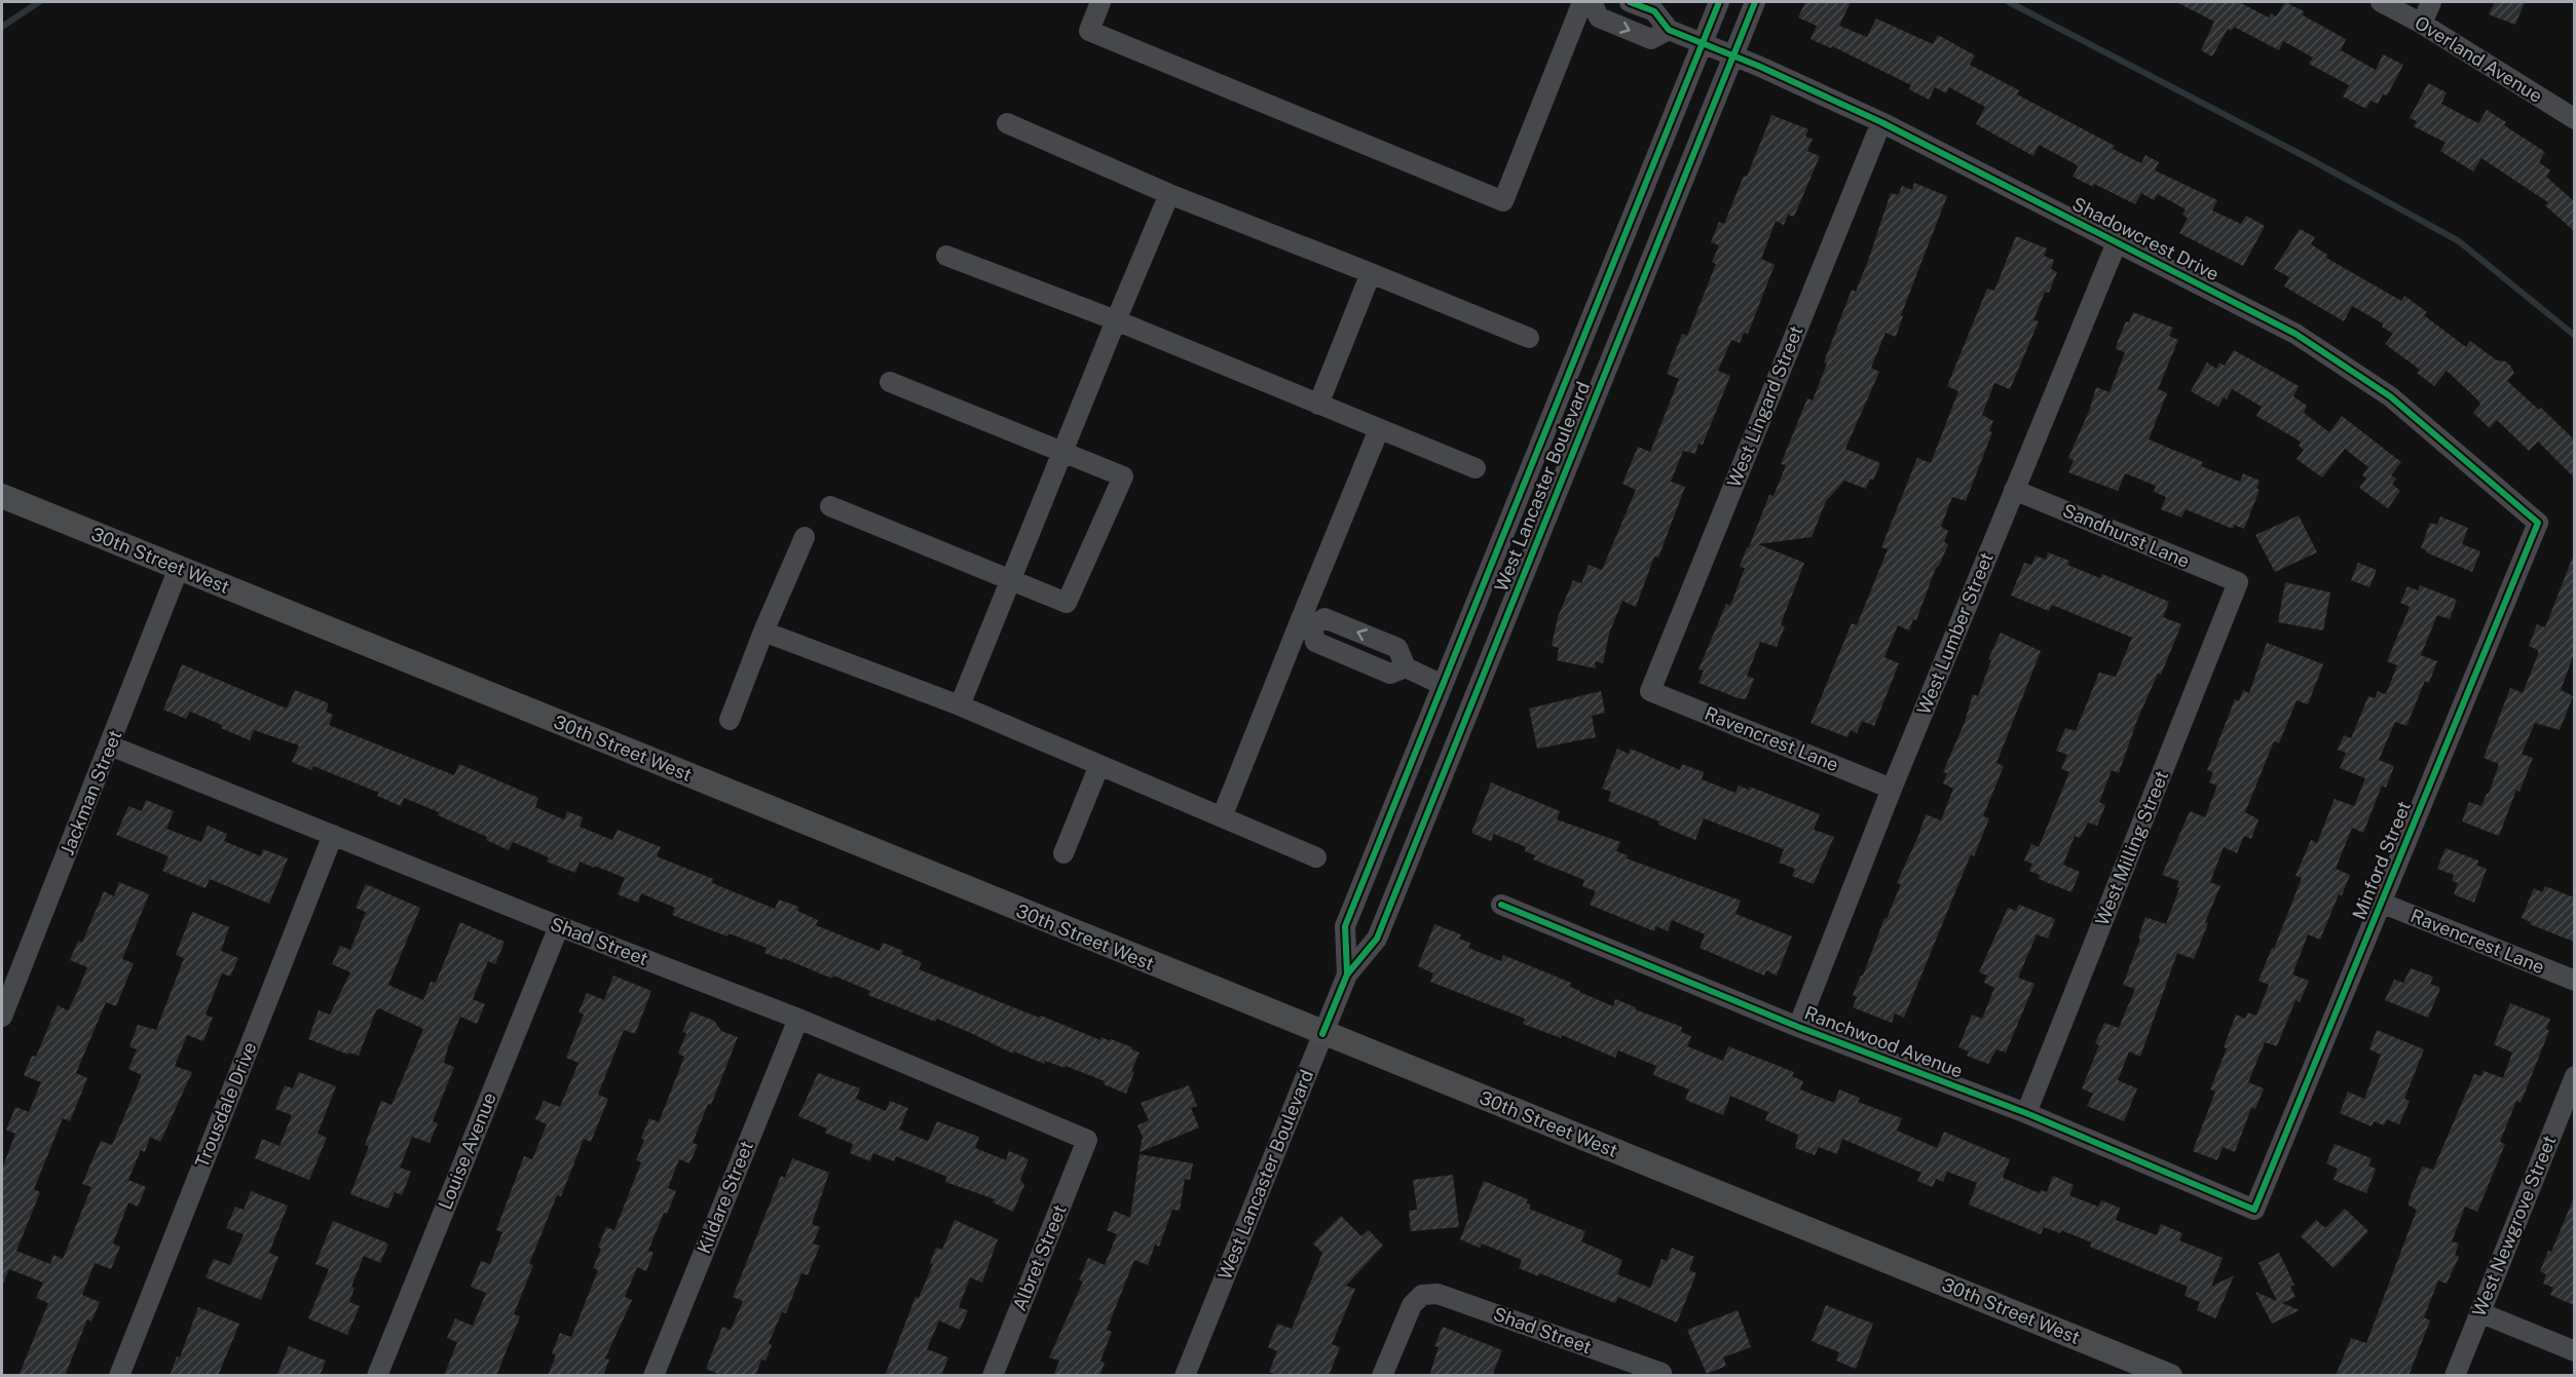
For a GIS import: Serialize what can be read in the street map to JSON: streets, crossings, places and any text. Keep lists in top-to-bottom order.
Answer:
{
  "streets": {
    "main road": ["30th Street West"],
    "street": [
      "Overland Avenue",
      "Shadowcrest Drive",
      "West Lingard Street",
      "West Lancaster Boulevard",
      "Sandhurst Lane",
      "West Lumber Street",
      "Ravencrest Lane",
      "Jackman Street",
      "West Milling Street",
      "Minford Street",
      "Shad Street",
      "Ranchwood Avenue",
      "Trousdale Drive",
      "Louise Avenue",
      "Kildare Street",
      "West Newgrove Street",
      "Albret Street"
    ]
  },
  "crossings": [
    ["Shadowcrest Drive", "West Lingard Street"],
    ["Shadowcrest Drive", "West Lancaster Boulevard"],
    ["Shadowcrest Drive", "West Lumber Street"],
    ["Shadowcrest Drive", "Minford Street"],
    ["West Lingard Street", "Ravencrest Lane"],
    ["West Lancaster Boulevard", "30th Street West"],
    ["Sandhurst Lane", "West Lumber Street"],
    ["Sandhurst Lane", "West Milling Street"],
    ["30th Street West", "Jackman Street"],
    ["West Lumber Street", "Ravencrest Lane"],
    ["West Lumber Street", "Ranchwood Avenue"],
    ["Ravencrest Lane", "Minford Street"],
    ["Jackman Street", "Shad Street"],
    ["West Milling Street", "Ranchwood Avenue"],
    ["Minford Street", "Ranchwood Avenue"],
    ["Shad Street", "Trousdale Drive"],
    ["Shad Street", "Louise Avenue"],
    ["Shad Street", "Kildare Street"],
    ["Shad Street", "Albret Street"]
  ]
}
